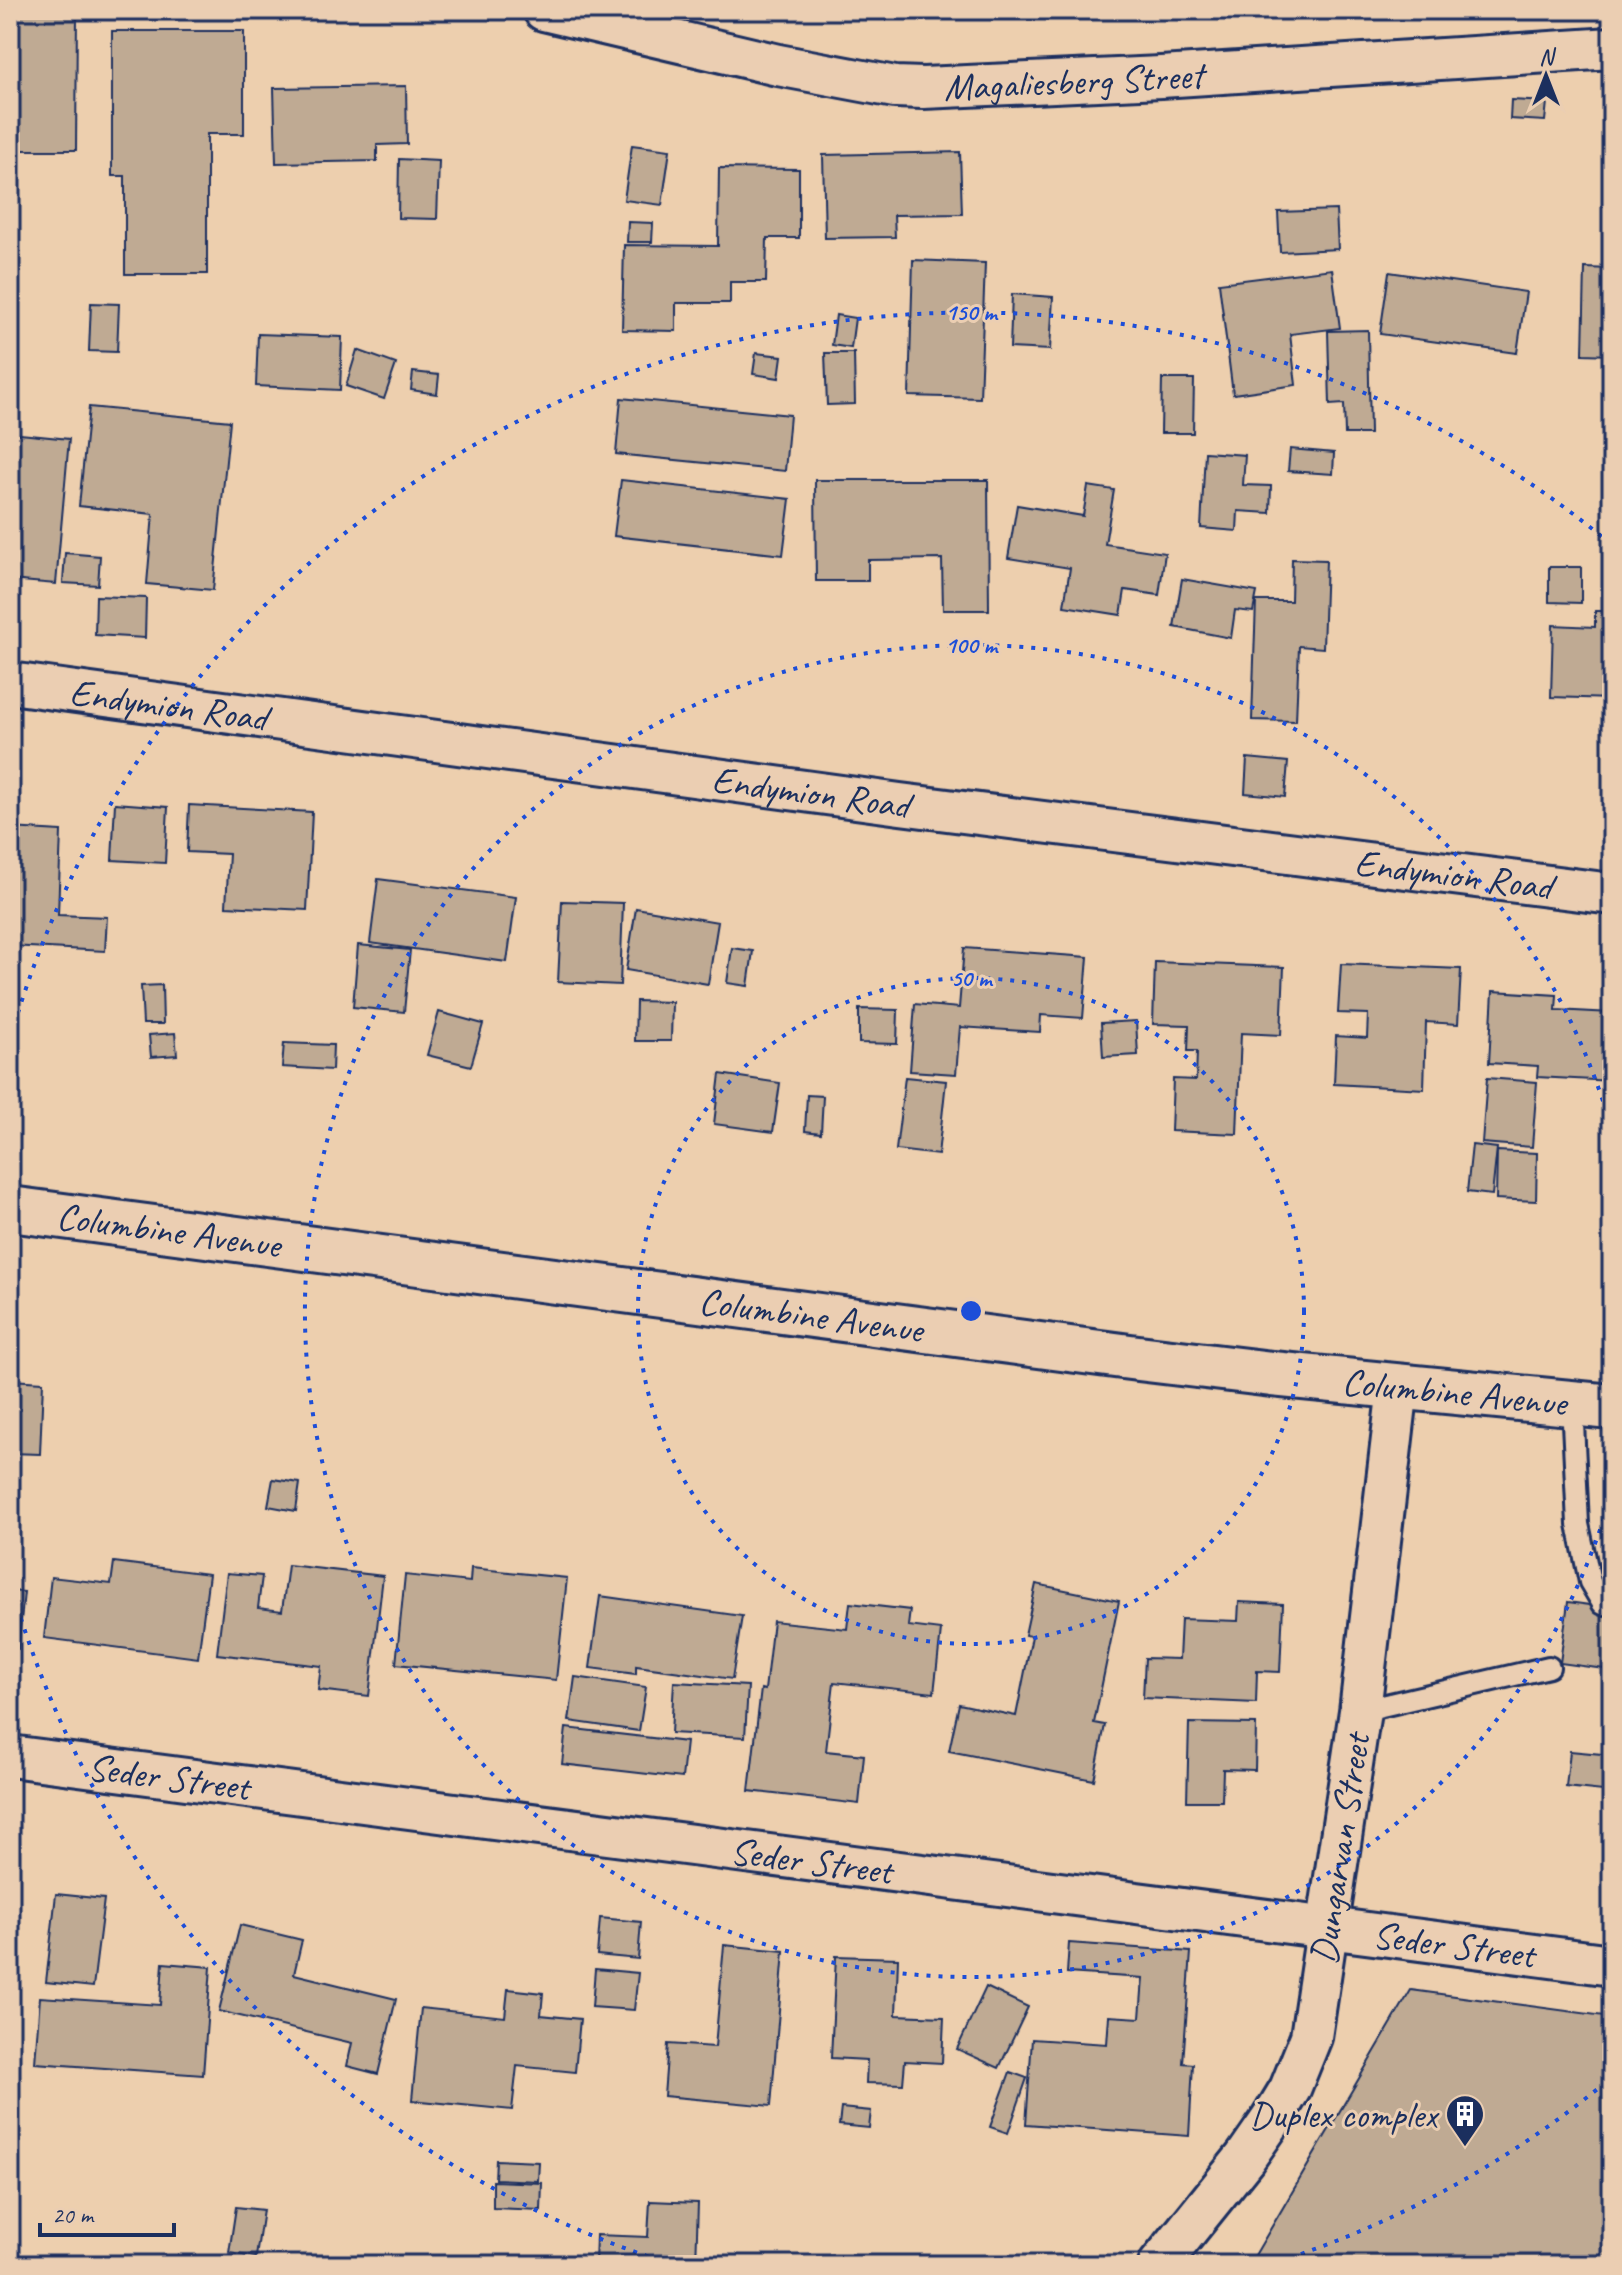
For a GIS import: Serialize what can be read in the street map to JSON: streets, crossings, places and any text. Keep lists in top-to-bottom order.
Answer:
{
  "streets": {
    "main road": ["Columbine Avenue"],
    "street": [
      "Magaliesberg Street",
      "Endymion Road",
      "Seder Street",
      "Dungarvan Street"
    ]
  },
  "crossings": [
    ["Columbine Avenue", "Dungarvan Street"],
    ["Seder Street", "Dungarvan Street"]
  ],
  "places": {
    "building": ["Duplex complex"]
  },
  "scale_bar": "20 m",
  "north": "top",
  "rings": ["150 m", "100 m", "50 m"]
}
